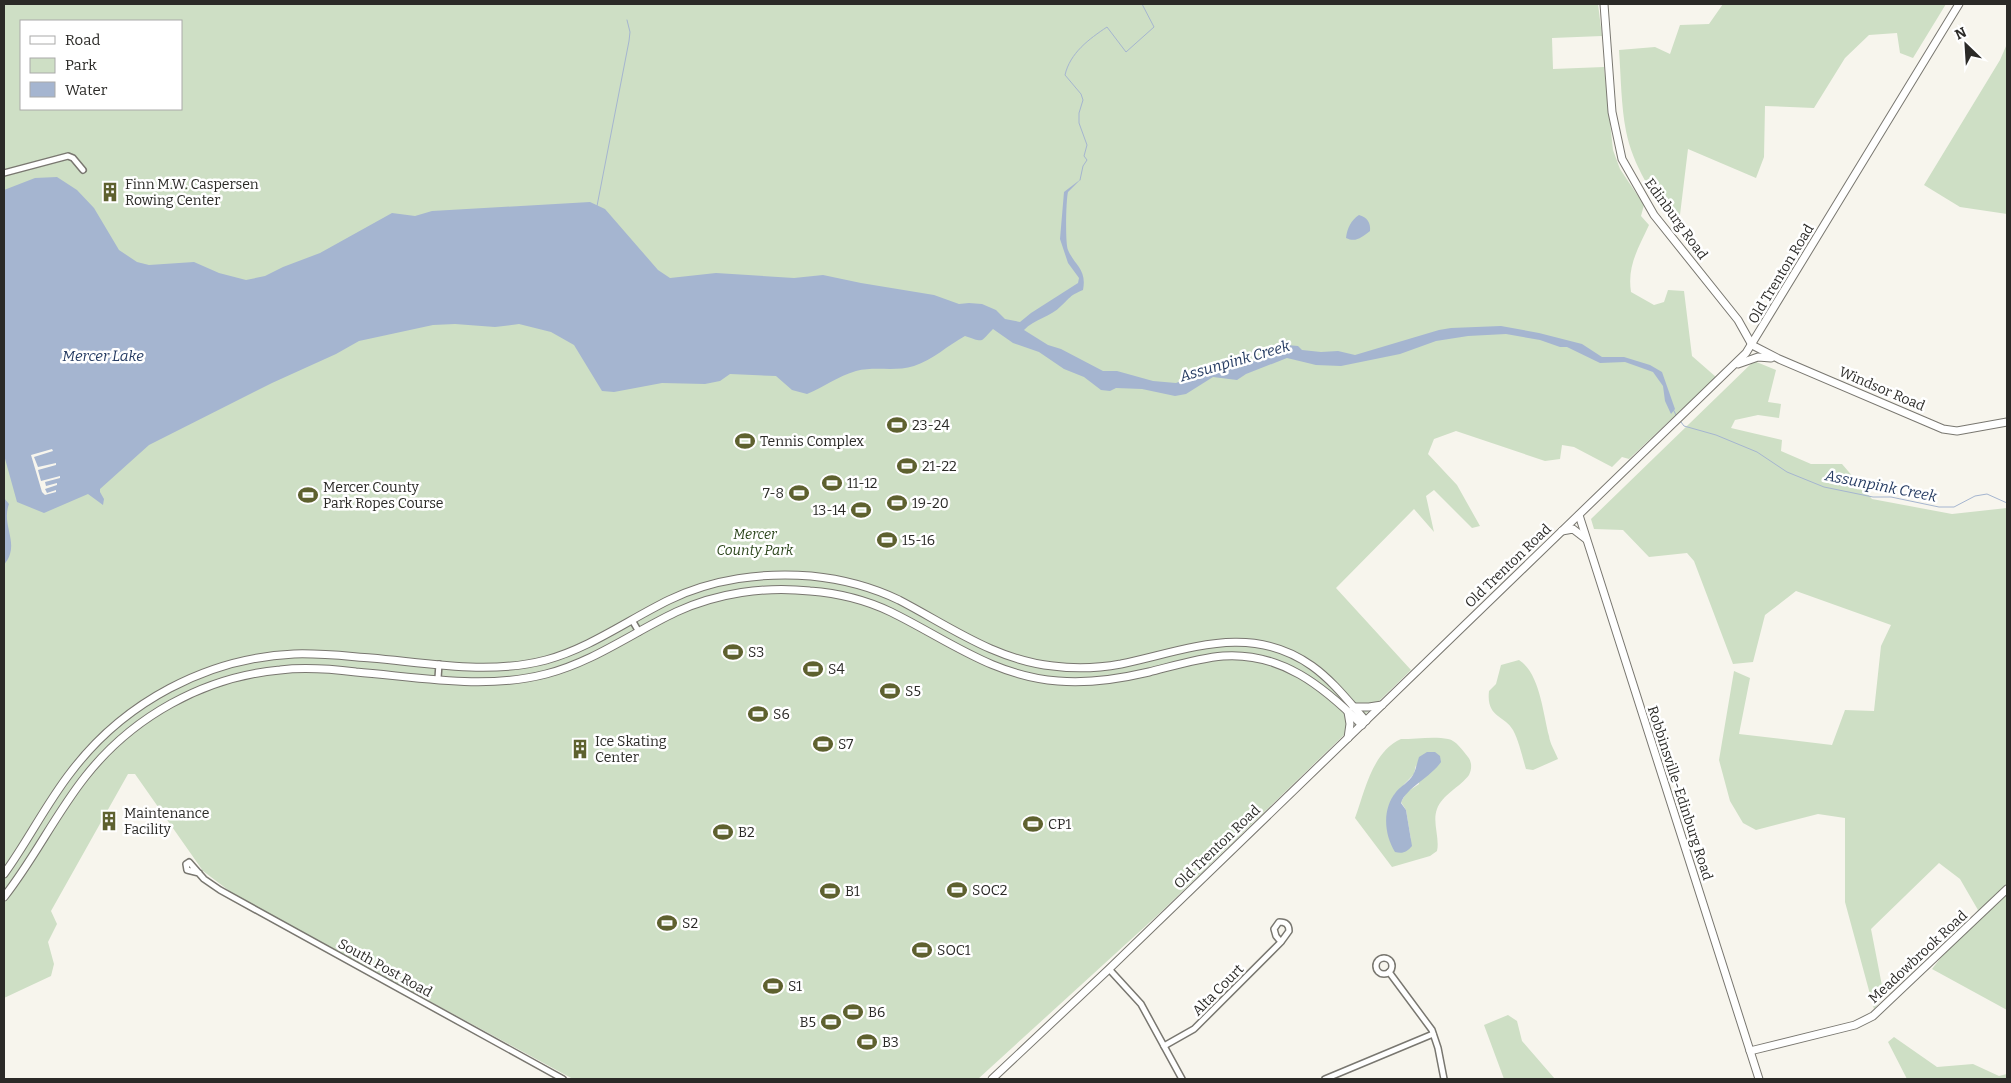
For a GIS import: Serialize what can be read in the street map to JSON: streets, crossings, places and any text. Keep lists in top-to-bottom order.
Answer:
{
  "streets": {
    "street": [
      "Edinburg Road",
      "Old Trenton Road",
      "Windsor Road",
      "Robbinsville-Edinburg Road",
      "Meadowbrook Road",
      "South Post Road",
      "Alta Court"
    ]
  },
  "crossings": [
    ["Edinburg Road", "Old Trenton Road"],
    ["Edinburg Road", "Windsor Road"],
    ["Old Trenton Road", "Windsor Road"],
    ["Old Trenton Road", "Robbinsville-Edinburg Road"],
    ["Robbinsville-Edinburg Road", "Meadowbrook Road"]
  ],
  "water": ["Mercer Lake", "Assunpink Creek"],
  "parks": ["Mercer County Park"],
  "places": {
    "building": ["Finn M.W. Caspersen Rowing Center", "Ice Skating Center", "Maintenance Facility"],
    "sports": [
      "23-24",
      "Tennis Complex",
      "21-22",
      "11-12",
      "7-8",
      "Mercer County Park Ropes Course",
      "19-20",
      "13-14",
      "15-16",
      "S3",
      "S4",
      "S5",
      "S6",
      "S7",
      "CP1",
      "B2",
      "SOC2",
      "B1",
      "S2",
      "SOC1",
      "S1",
      "B6",
      "B5",
      "B3"
    ]
  },
  "legend": ["Road", "Park", "Water"],
  "north": "top left"
}
